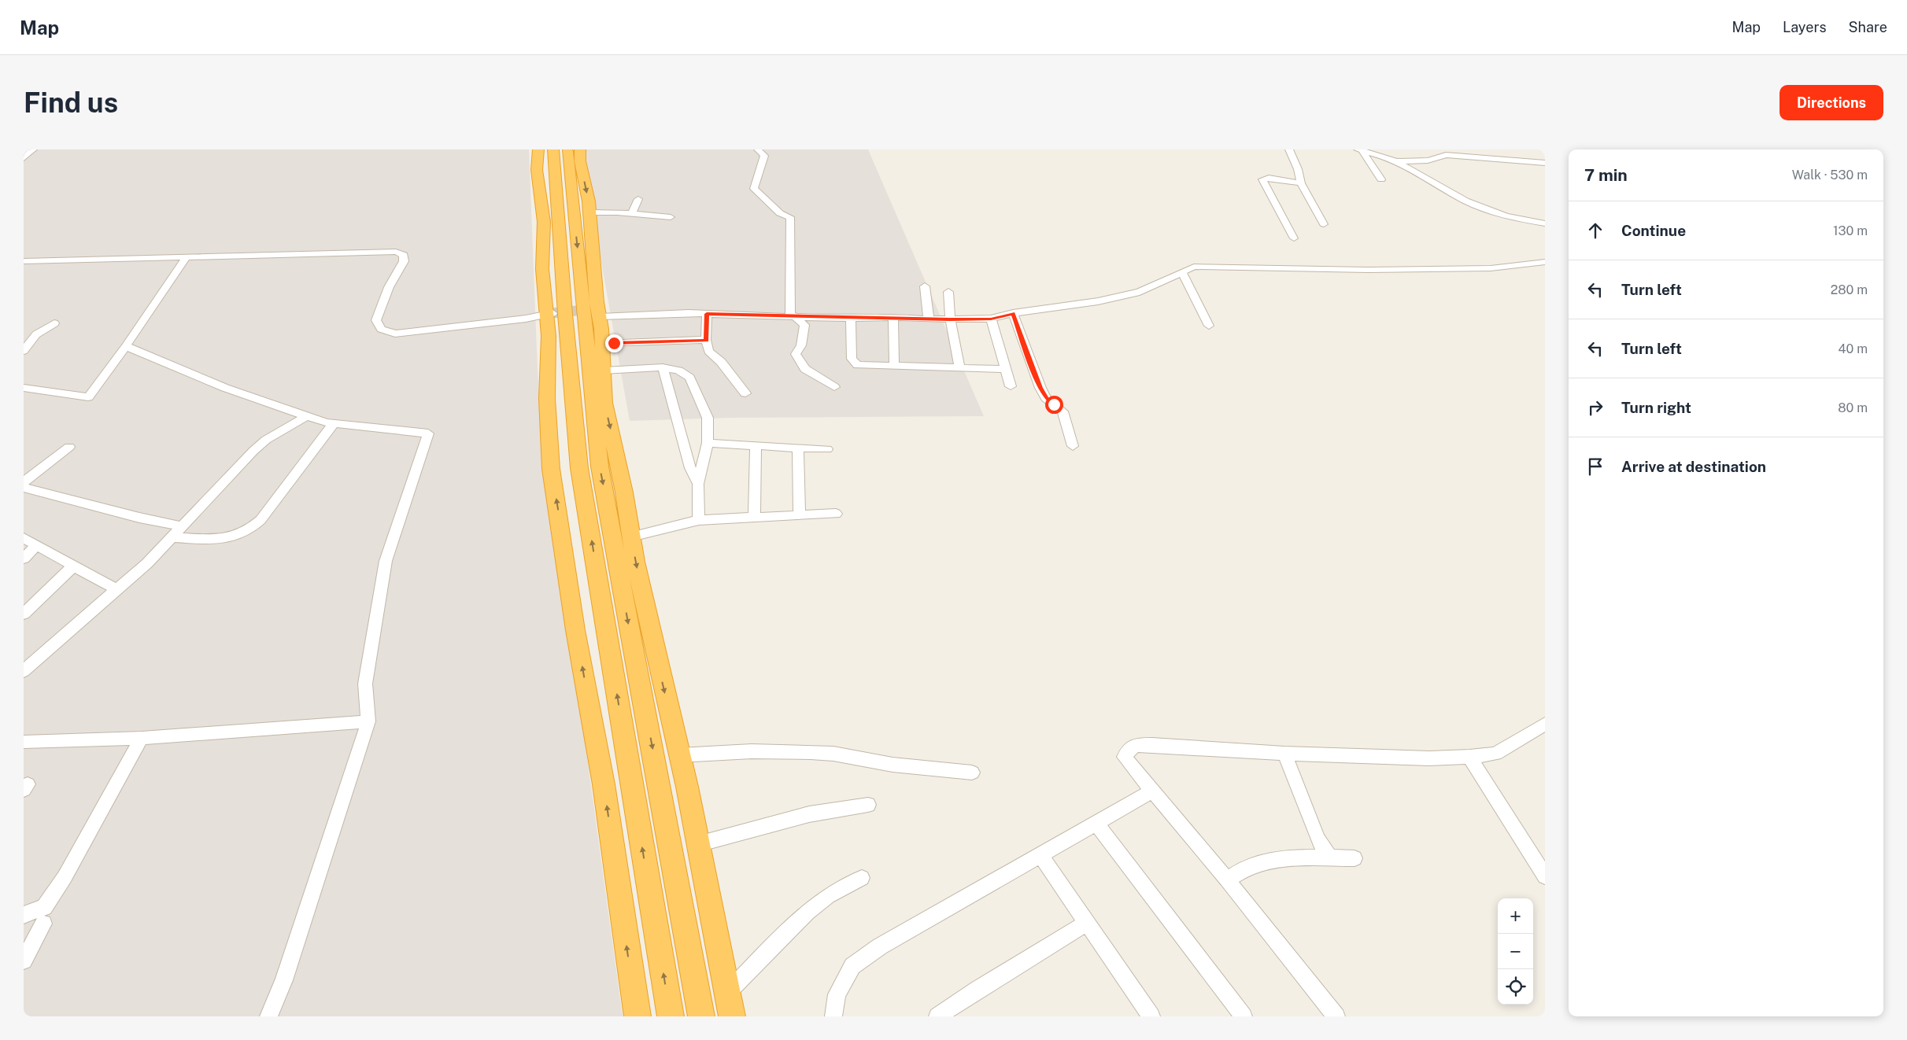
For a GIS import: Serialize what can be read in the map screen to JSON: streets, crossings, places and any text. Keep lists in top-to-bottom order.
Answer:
{
  "page": {
    "header": "Map",
    "nav": ["Map", "Layers", "Share"],
    "buttons": "Directions",
    "title": "Find us",
    "heading": ["7 min", "Walk · 530 m"],
    "list": [
      ["Continue", "130 m"],
      ["Turn left", "280 m"],
      ["Turn left", "40 m"],
      ["Turn right", "80 m"],
      "Arrive at destination"
    ],
    "map_buttons": ["+", "−"]
  }
}
